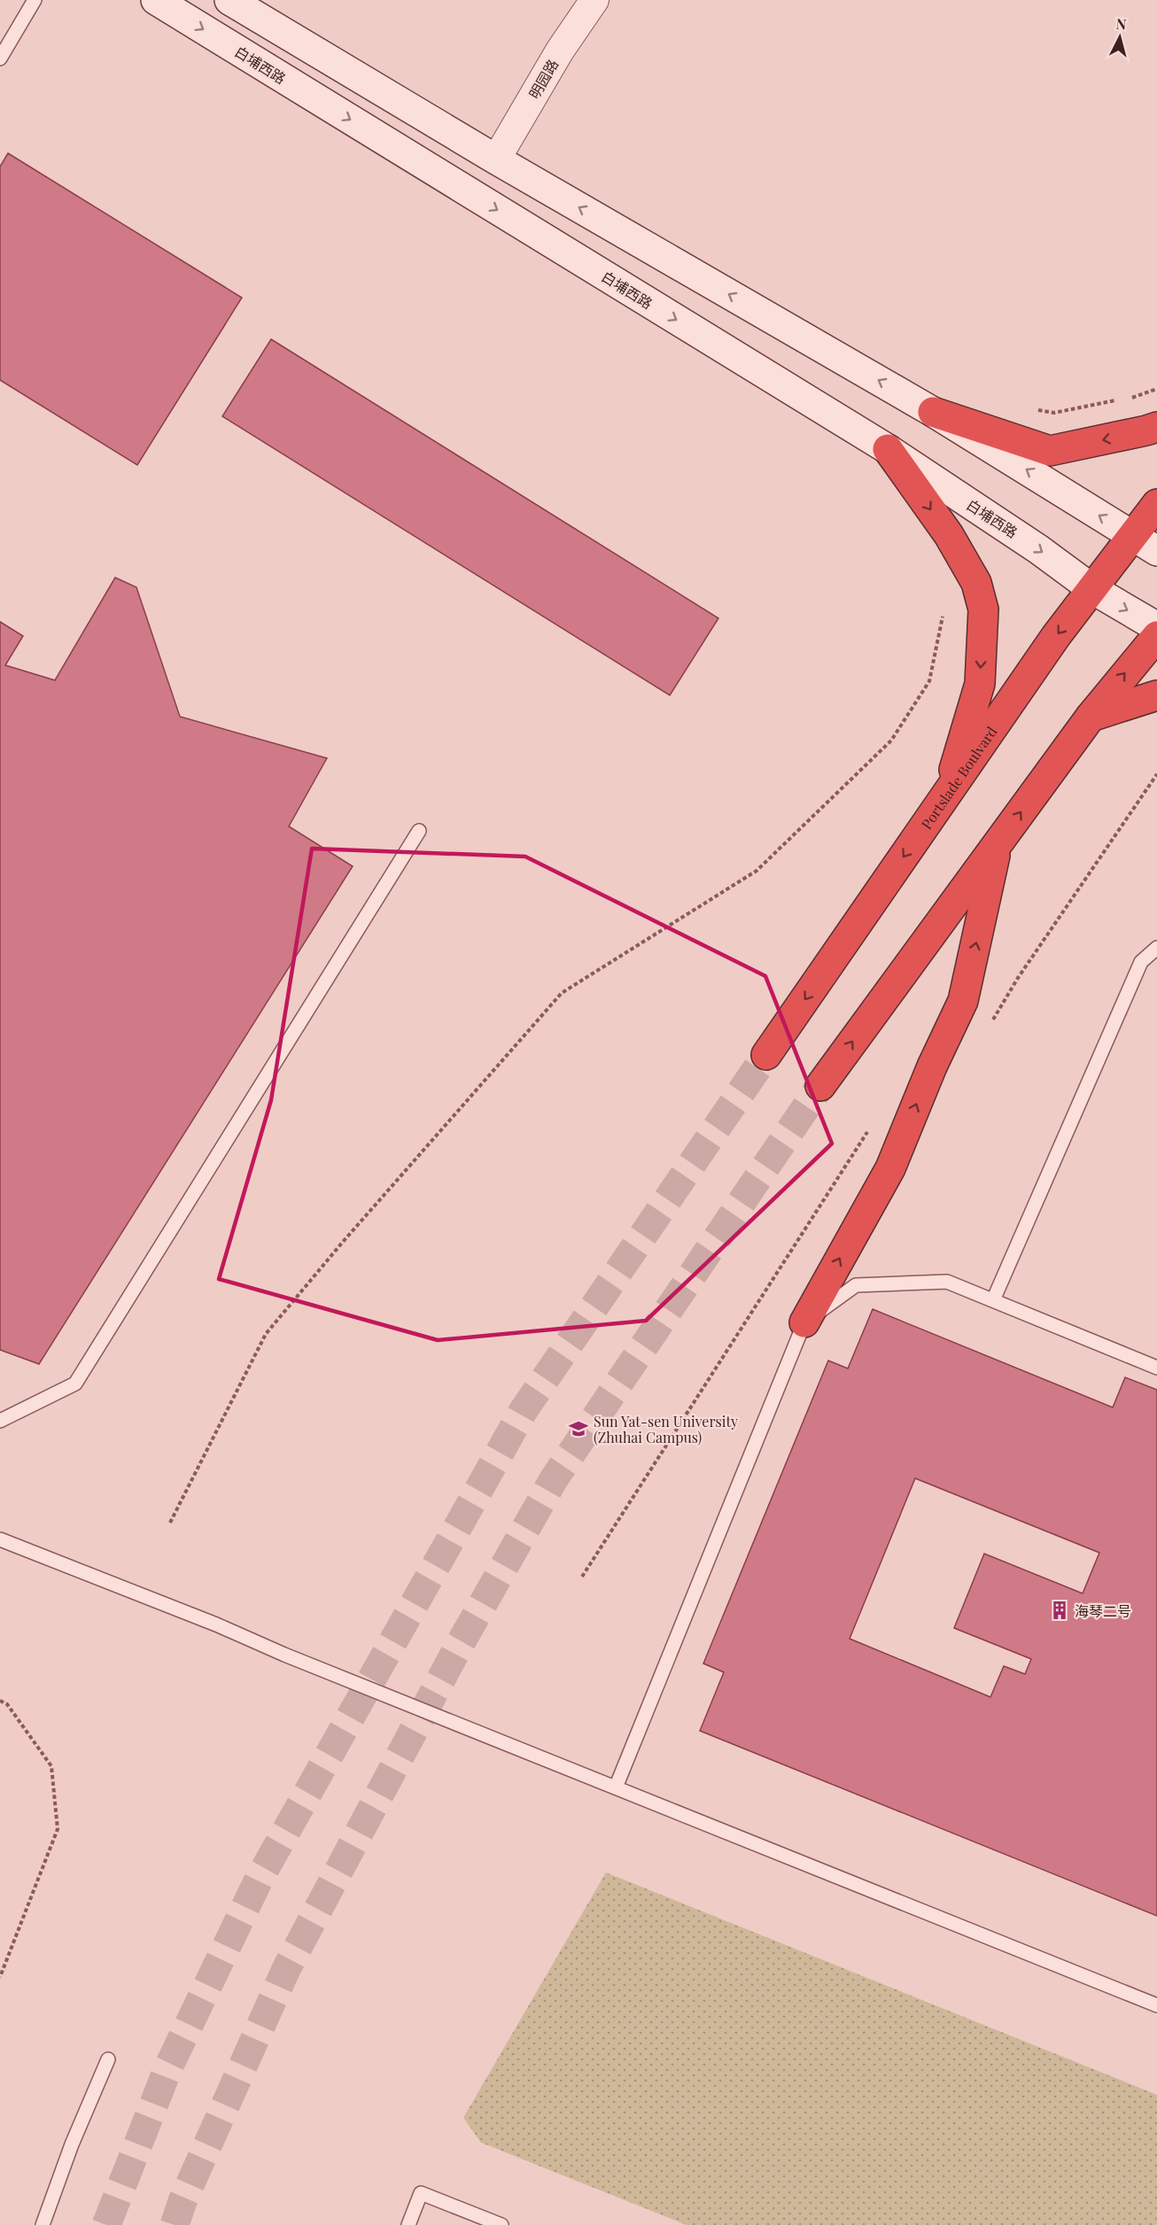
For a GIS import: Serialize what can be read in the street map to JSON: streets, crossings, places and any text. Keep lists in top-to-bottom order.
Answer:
{
  "streets": {
    "highway": ["Portslade Boulvard"],
    "main road": ["白埔西路"],
    "street": ["明园路"]
  },
  "crossings": [
    ["白埔西路", "Portslade Boulvard"]
  ],
  "places": {
    "school or university": ["Sun Yat-sen University (Zhuhai Campus)"],
    "building": ["海琴二号"]
  },
  "north": "top"
}
